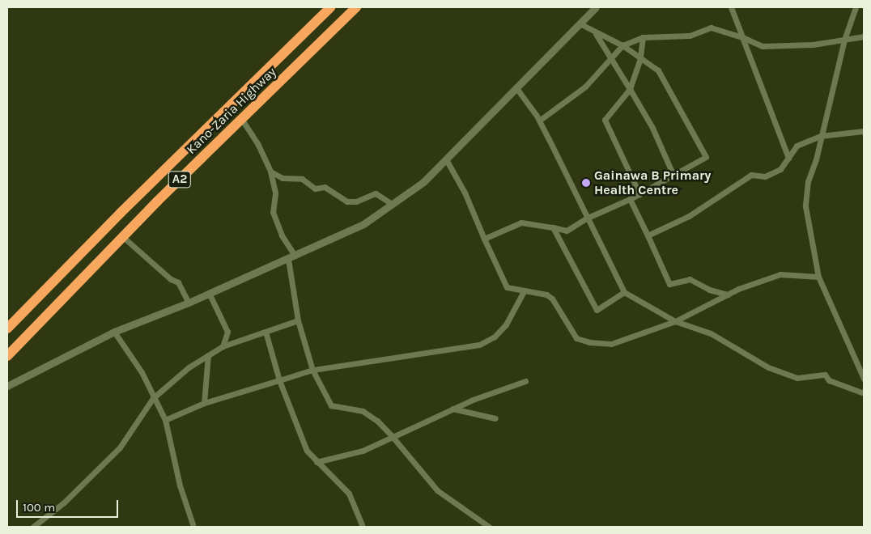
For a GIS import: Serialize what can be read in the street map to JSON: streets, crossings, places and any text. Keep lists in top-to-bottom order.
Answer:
{
  "streets": {
    "highway": ["Kano-Zaria Highway", "A2"]
  },
  "places": ["Gainawa B Primary Health Centre"],
  "scale_bar": "100 m"
}
